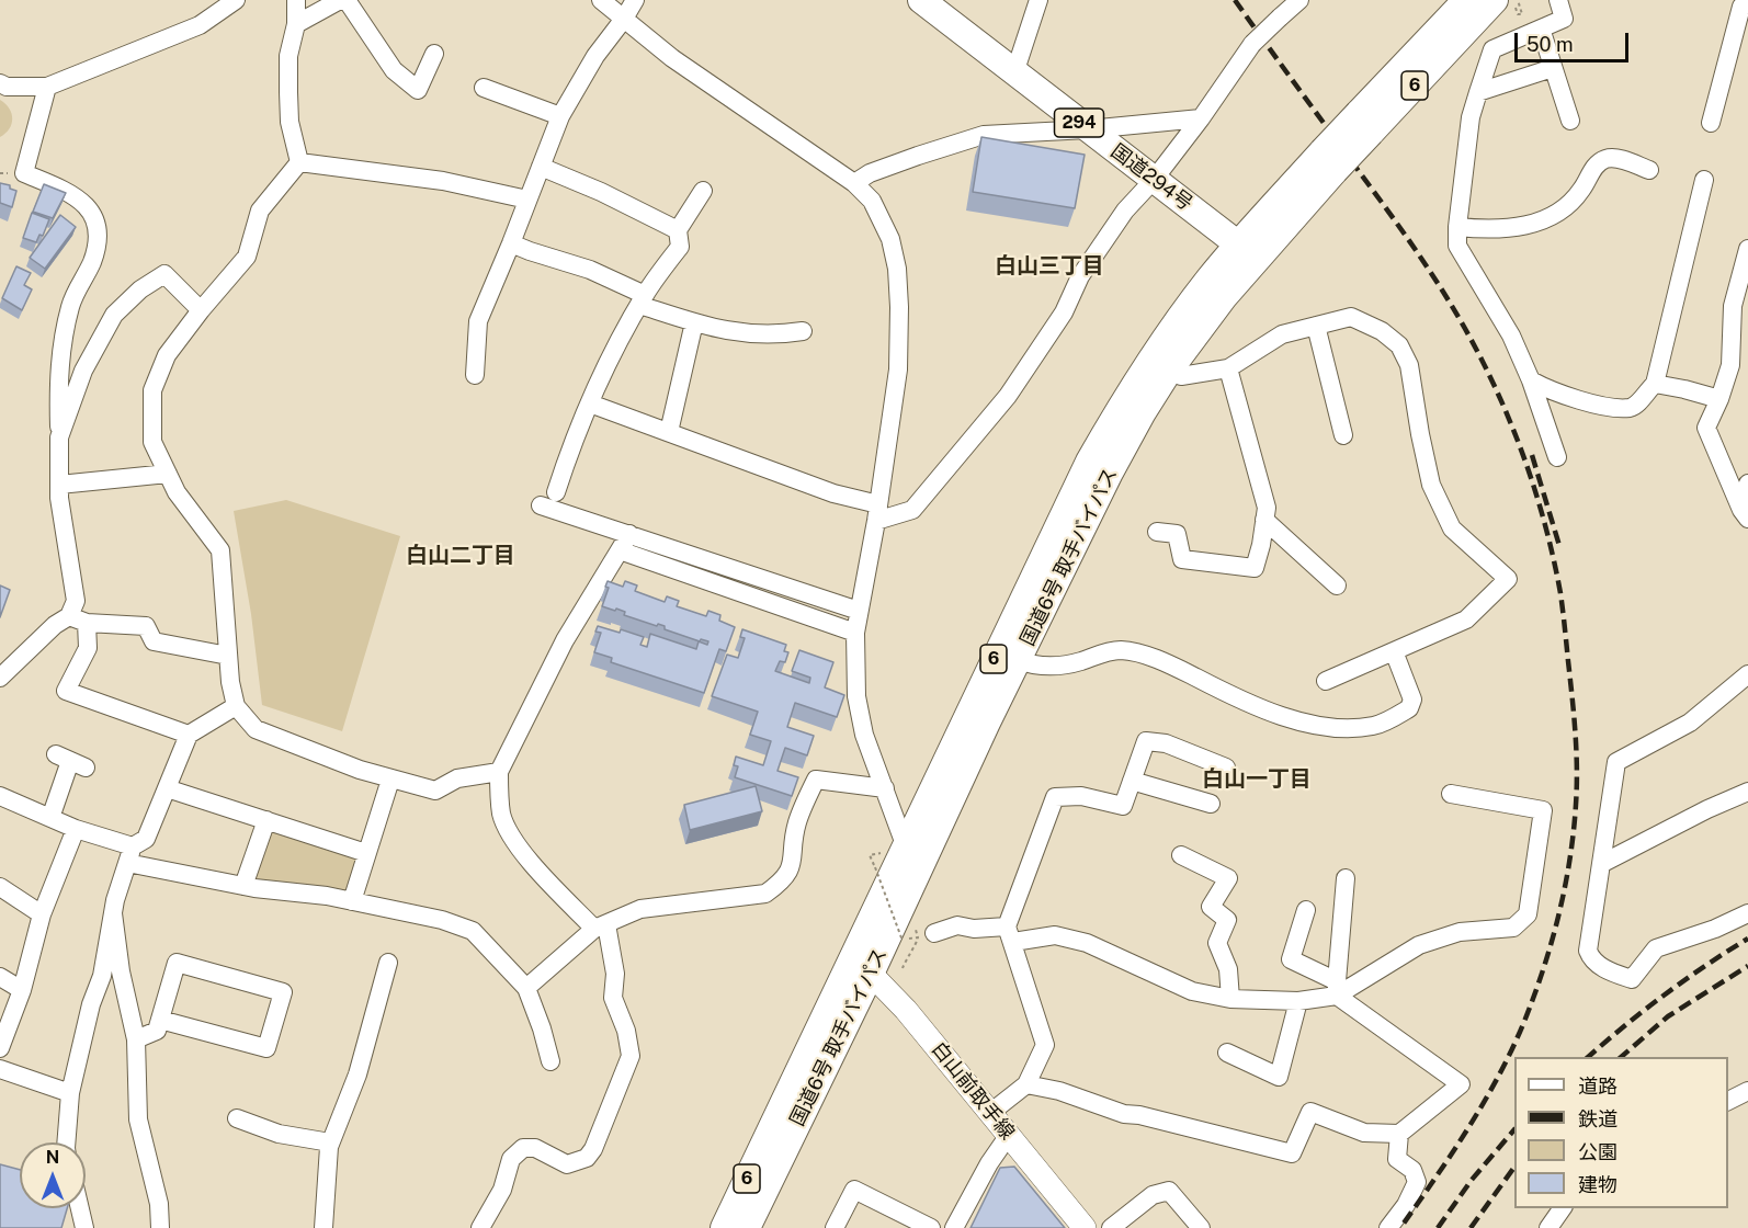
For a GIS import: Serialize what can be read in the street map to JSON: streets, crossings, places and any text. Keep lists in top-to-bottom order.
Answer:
{
  "streets": {
    "highway": [
      "6",
      "294",
      "国道294号",
      "国道6号 取手バイパス"
    ],
    "main road": ["白山前取手線"]
  },
  "crossings": [
    ["国道294号", "国道6号 取手バイパス"],
    ["国道6号 取手バイパス", "白山前取手線"]
  ],
  "districts": ["白山三丁目", "白山二丁目", "白山一丁目"],
  "legend": [
    "道路",
    "鉄道",
    "公園",
    "建物"
  ],
  "scale_bar": "50 m",
  "north": "top"
}
